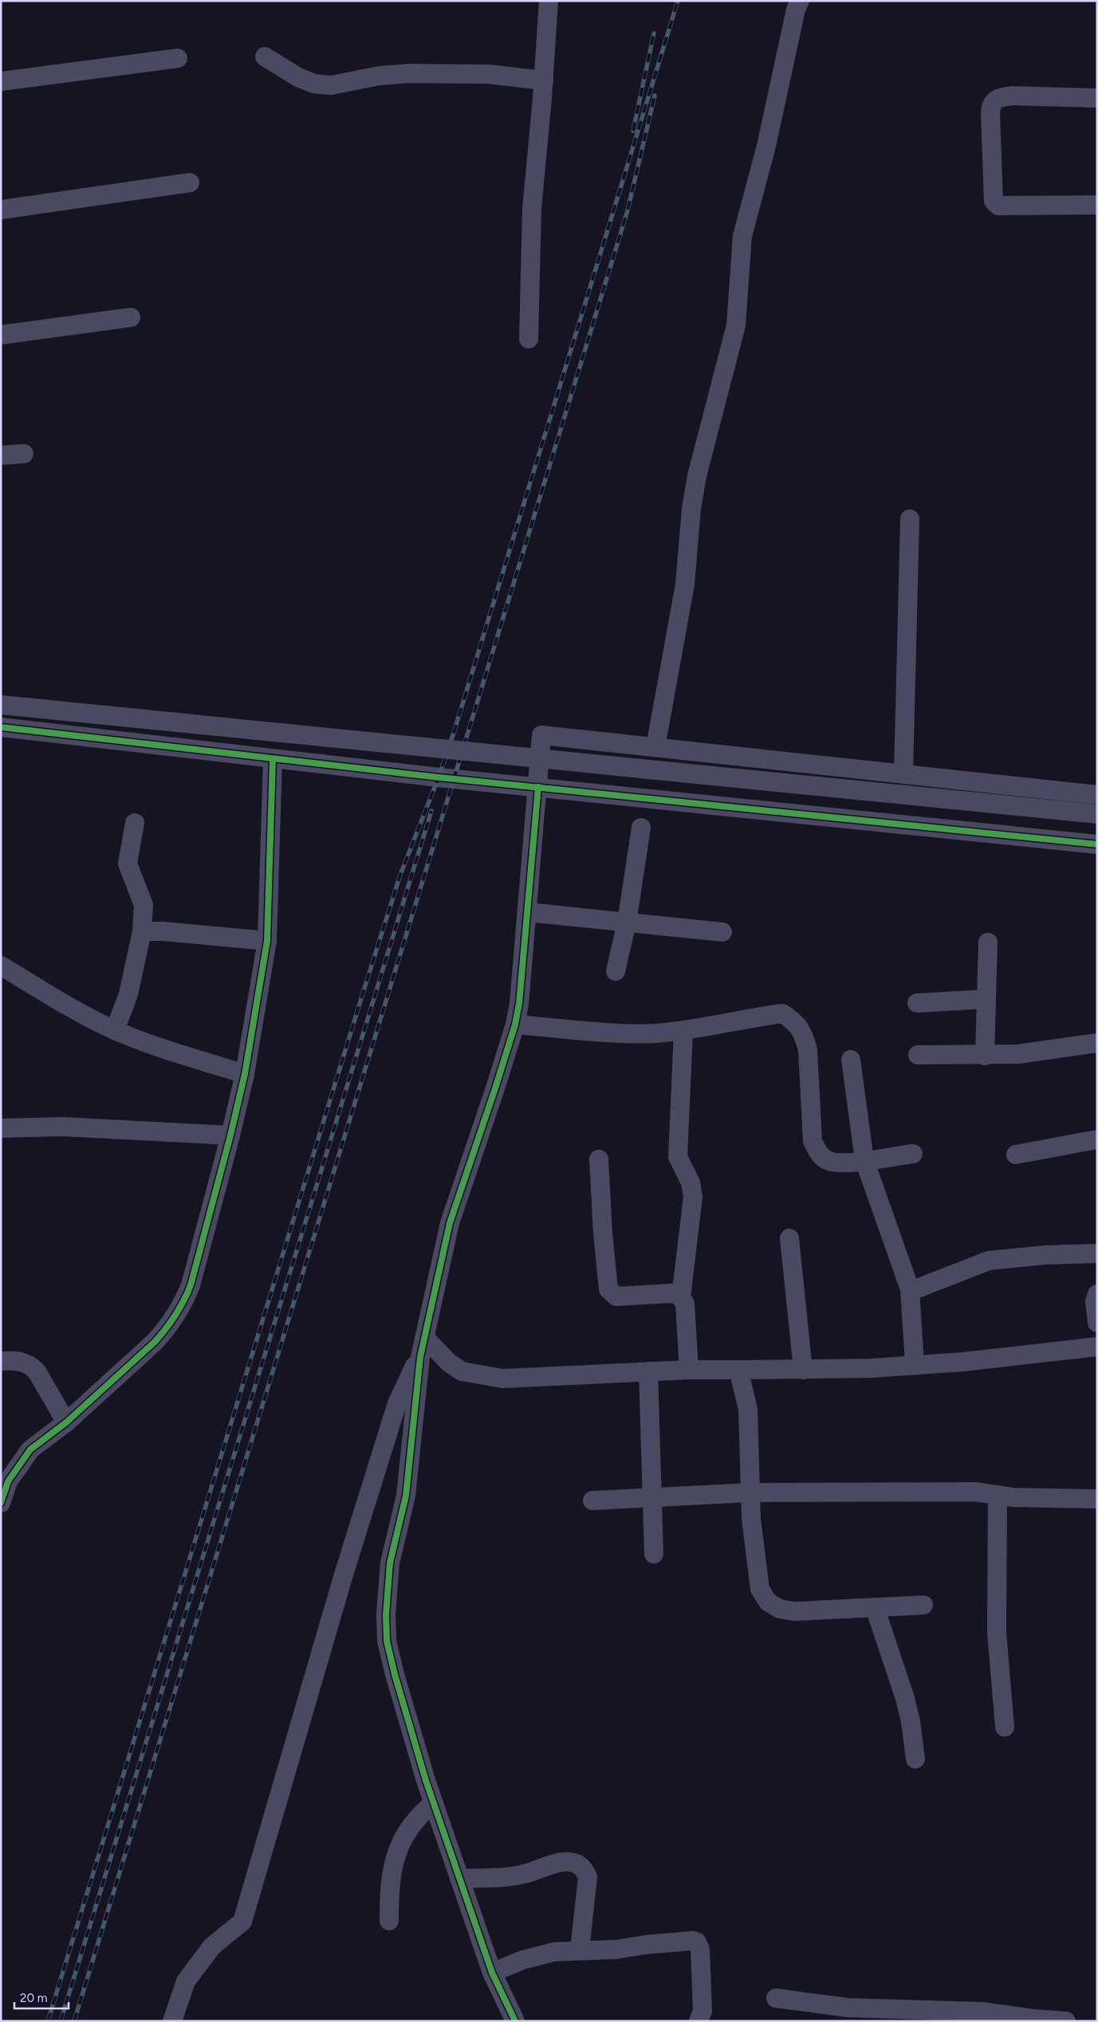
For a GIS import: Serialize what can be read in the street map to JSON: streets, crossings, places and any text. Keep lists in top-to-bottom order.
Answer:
{
  "scale_bar": "20 m"
}
